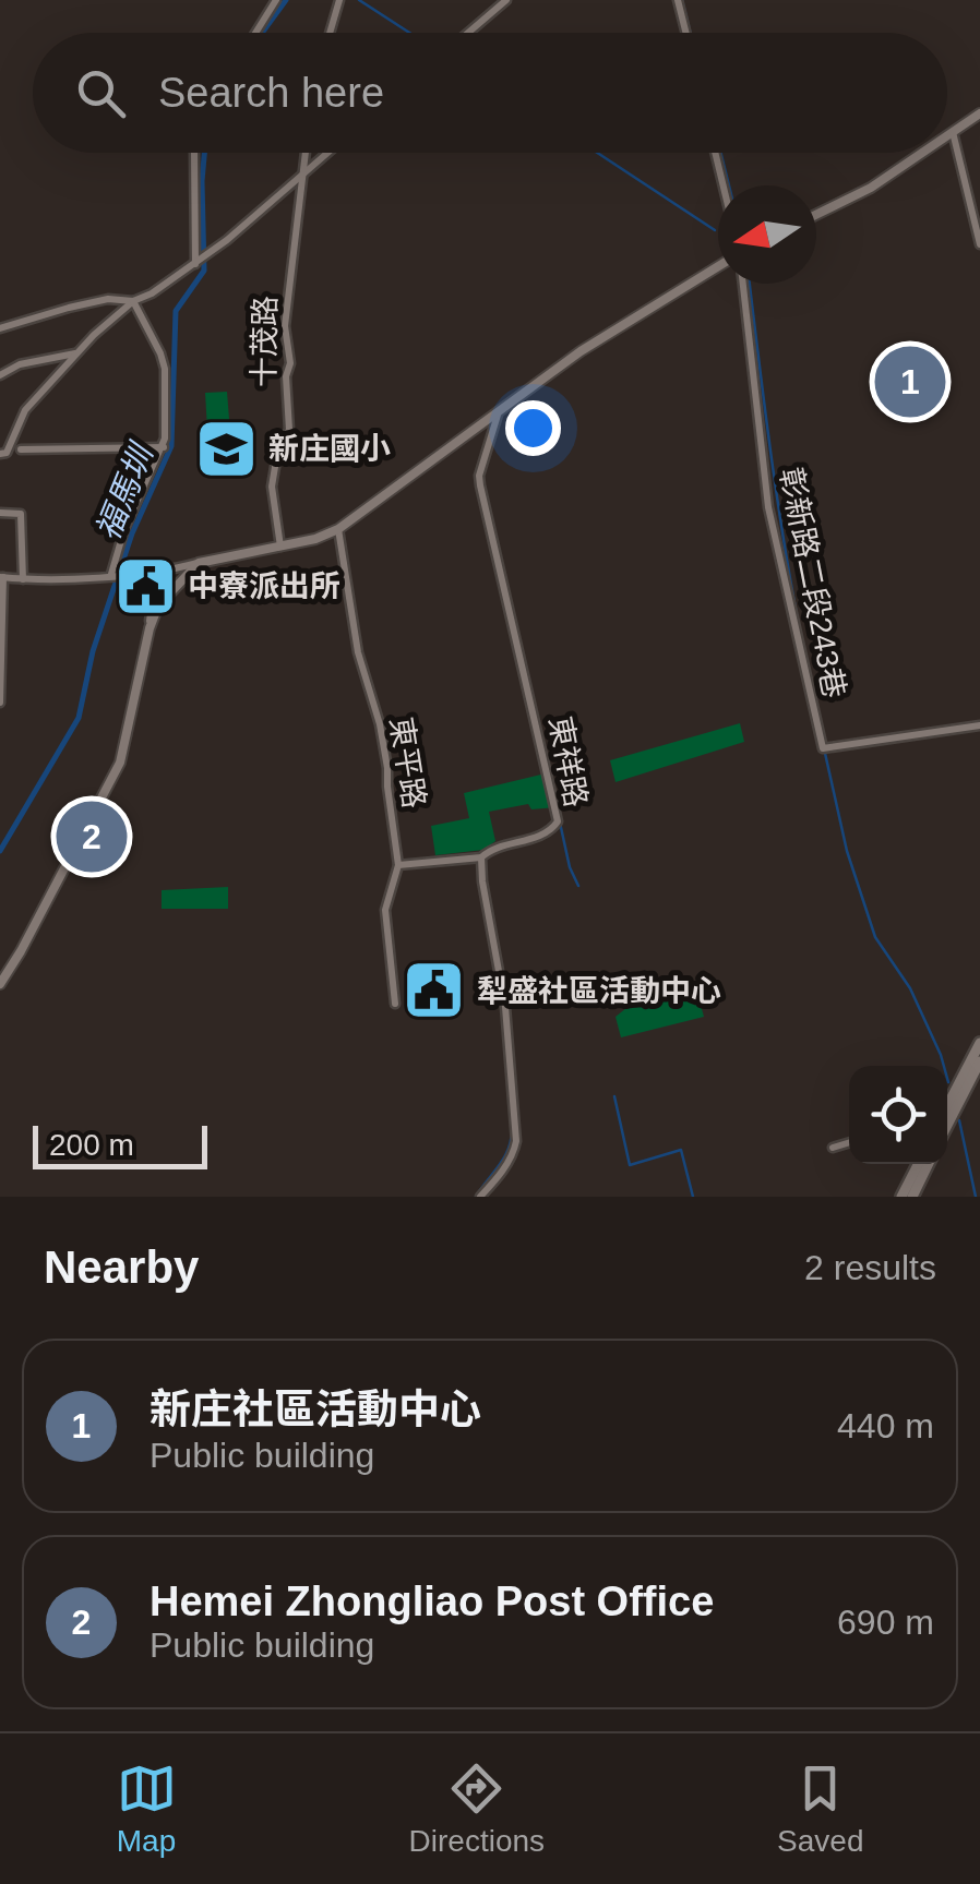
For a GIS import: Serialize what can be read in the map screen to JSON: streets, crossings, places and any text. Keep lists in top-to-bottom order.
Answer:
{
  "streets": {
    "street": [
      "十茂路",
      "彰新路二段243巷",
      "東祥路",
      "東平路"
    ]
  },
  "water": ["福馬圳"],
  "places": {
    "school or university": ["新庄國小"],
    "public building": ["中寮派出所", "犁盛社區活動中心"]
  },
  "scale_bar": "200 m",
  "north": "left",
  "page": {
    "search": "Search here",
    "pins": ["1", "2"],
    "scale": "200 m",
    "heading": ["Nearby", "2 results"],
    "list": [
      {
        "mark": "1",
        "name": "新庄社區活動中心",
        "note": "Public building",
        "value": "440 m"
      },
      {
        "mark": "2",
        "name": "Hemei Zhongliao Post Office",
        "note": "Public building",
        "value": "690 m"
      }
    ],
    "nav": ["Map", "Directions", "Saved"]
  }
}
